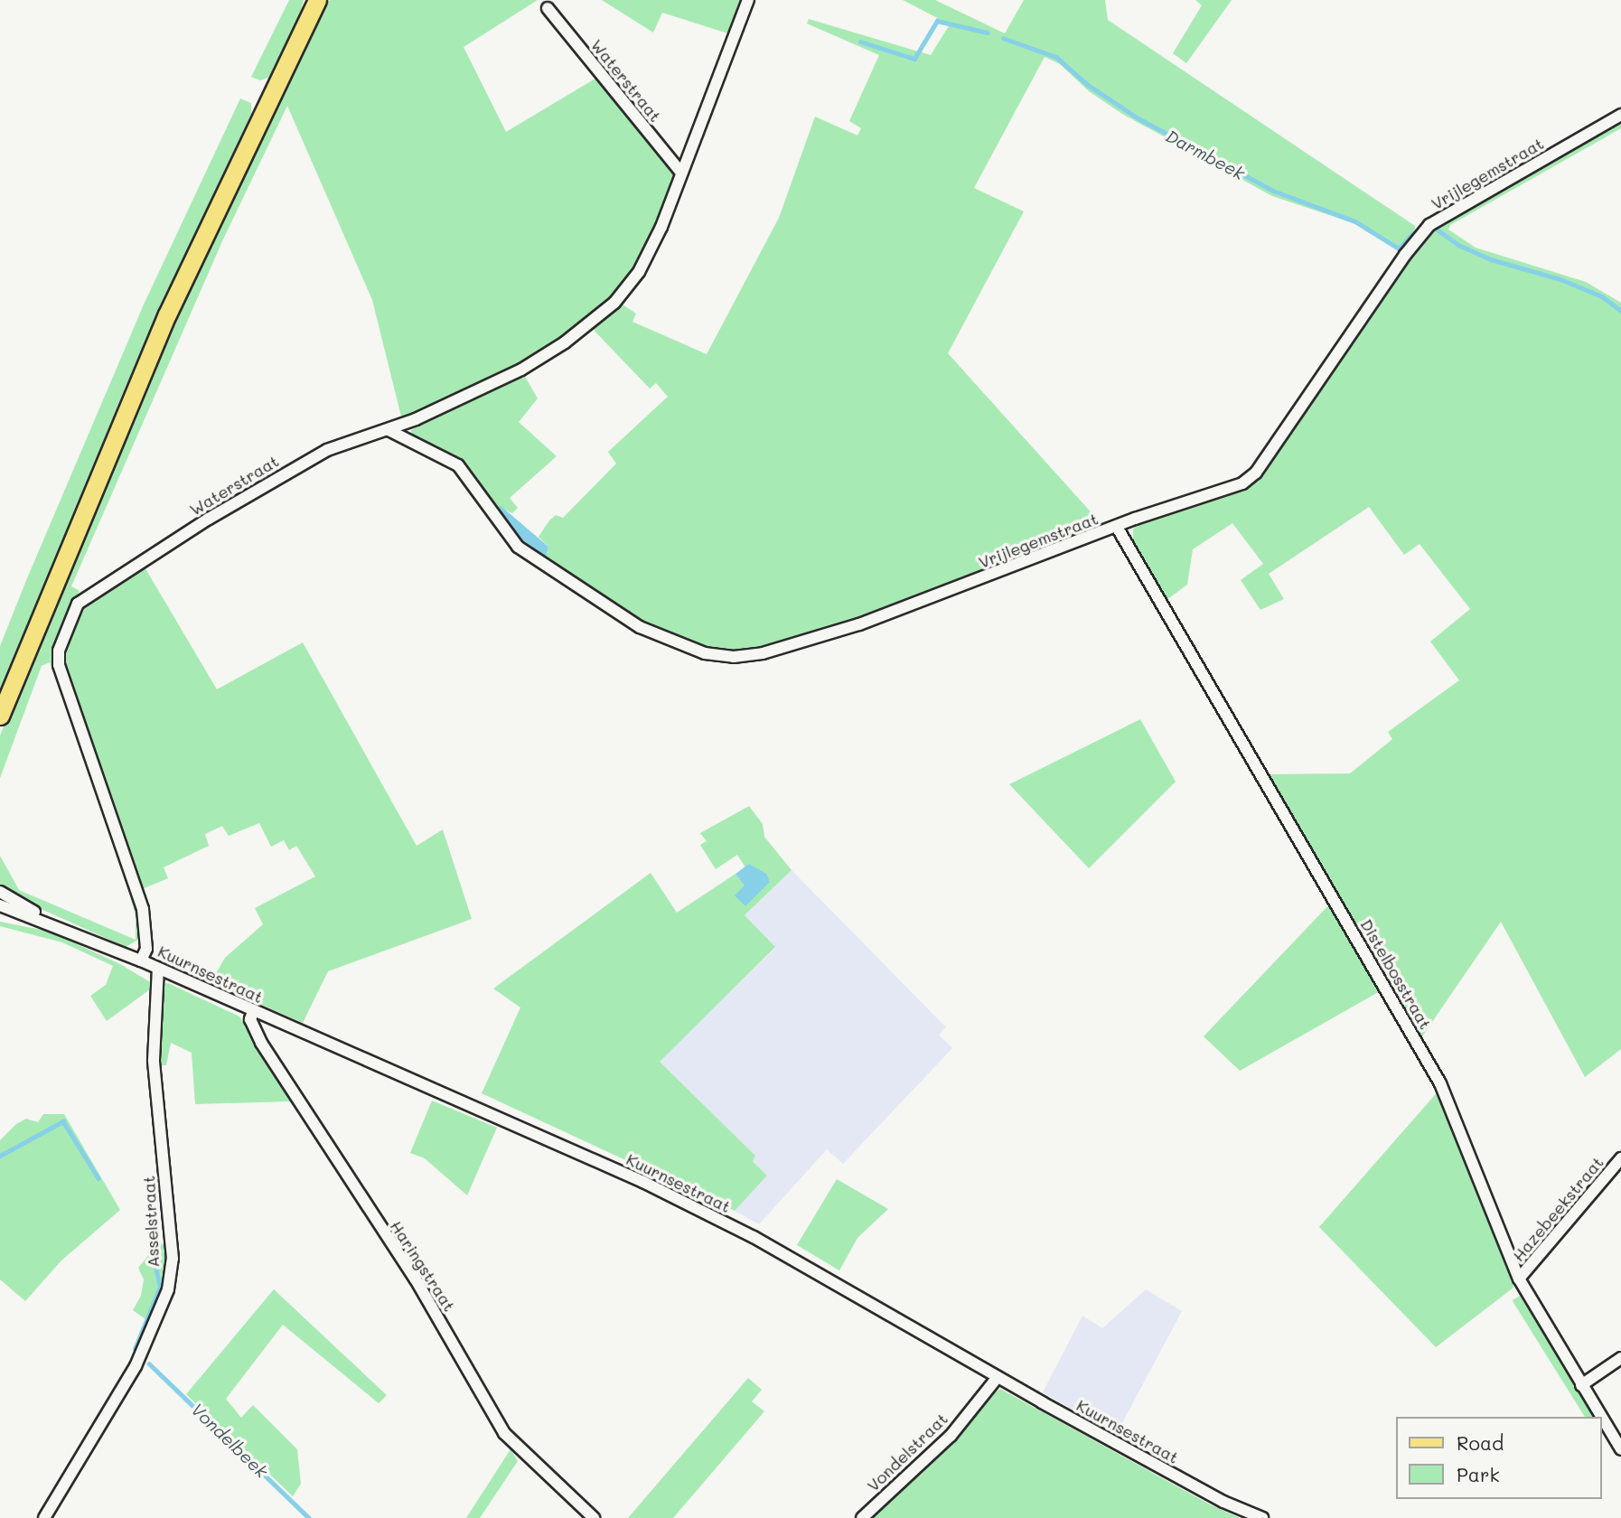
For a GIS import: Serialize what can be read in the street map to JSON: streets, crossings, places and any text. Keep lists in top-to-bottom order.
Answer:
{
  "streets": {
    "street": [
      "Waterstraat",
      "Vrijlegemstraat",
      "Kuurnsestraat",
      "Distelbosstraat",
      "Hazebeekstraat",
      "Asselstraat",
      "Haringstraat",
      "Vondelstraat"
    ]
  },
  "crossings": [
    ["Waterstraat", "Vrijlegemstraat"],
    ["Waterstraat", "Kuurnsestraat"],
    ["Vrijlegemstraat", "Distelbosstraat"],
    ["Kuurnsestraat", "Asselstraat"],
    ["Kuurnsestraat", "Haringstraat"],
    ["Kuurnsestraat", "Vondelstraat"],
    ["Distelbosstraat", "Hazebeekstraat"]
  ],
  "water": ["Darmbeek", "Vondelbeek"],
  "legend": ["Road", "Park"]
}
